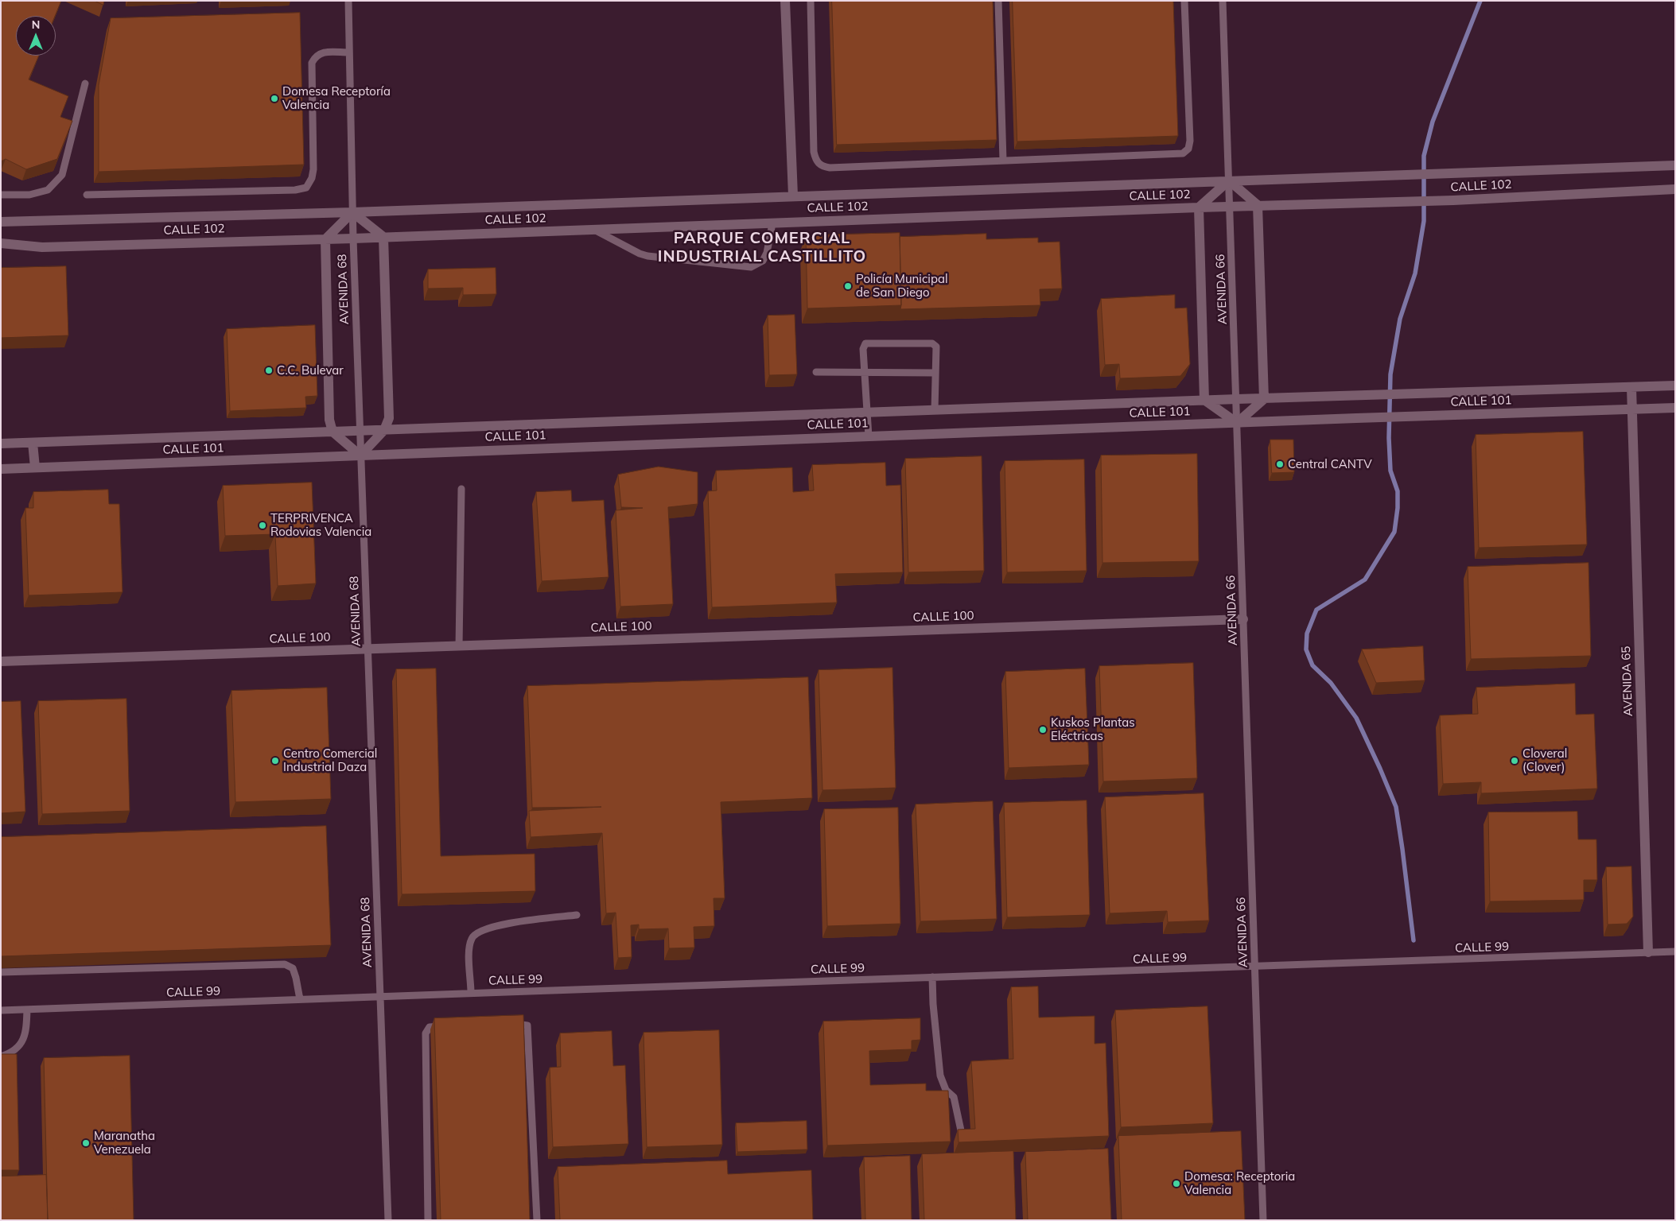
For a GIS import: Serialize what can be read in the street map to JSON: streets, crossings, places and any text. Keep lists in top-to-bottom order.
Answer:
{
  "streets": {
    "street": [
      "CALLE 102",
      "CALLE 101",
      "CALLE 100",
      "AVENIDA 65"
    ],
    "lane": ["AVENIDA 68", "AVENIDA 66", "CALLE 99"]
  },
  "crossings": [
    ["CALLE 102", "AVENIDA 68"],
    ["CALLE 102", "AVENIDA 66"],
    ["AVENIDA 68", "CALLE 101"],
    ["AVENIDA 68", "CALLE 100"],
    ["AVENIDA 68", "CALLE 99"],
    ["AVENIDA 66", "CALLE 101"],
    ["AVENIDA 66", "CALLE 100"],
    ["AVENIDA 66", "CALLE 99"],
    ["CALLE 101", "AVENIDA 65"],
    ["AVENIDA 65", "CALLE 99"]
  ],
  "districts": ["PARQUE COMERCIAL INDUSTRIAL CASTILLITO"],
  "places": [
    "Domesa Receptoría Valencia",
    "Policía Municipal de San Diego",
    "C.C. Bulevar",
    "Central CANTV",
    "TERPRIVENCA Rodovias Valencia",
    "Kuskos Plantas Eléctricas",
    "Centro Comercial Industrial Daza",
    "Cloveral (Clover)",
    "Maranatha Venezuela",
    "Domesa: Receptoria Valencia"
  ],
  "north": "top"
}
